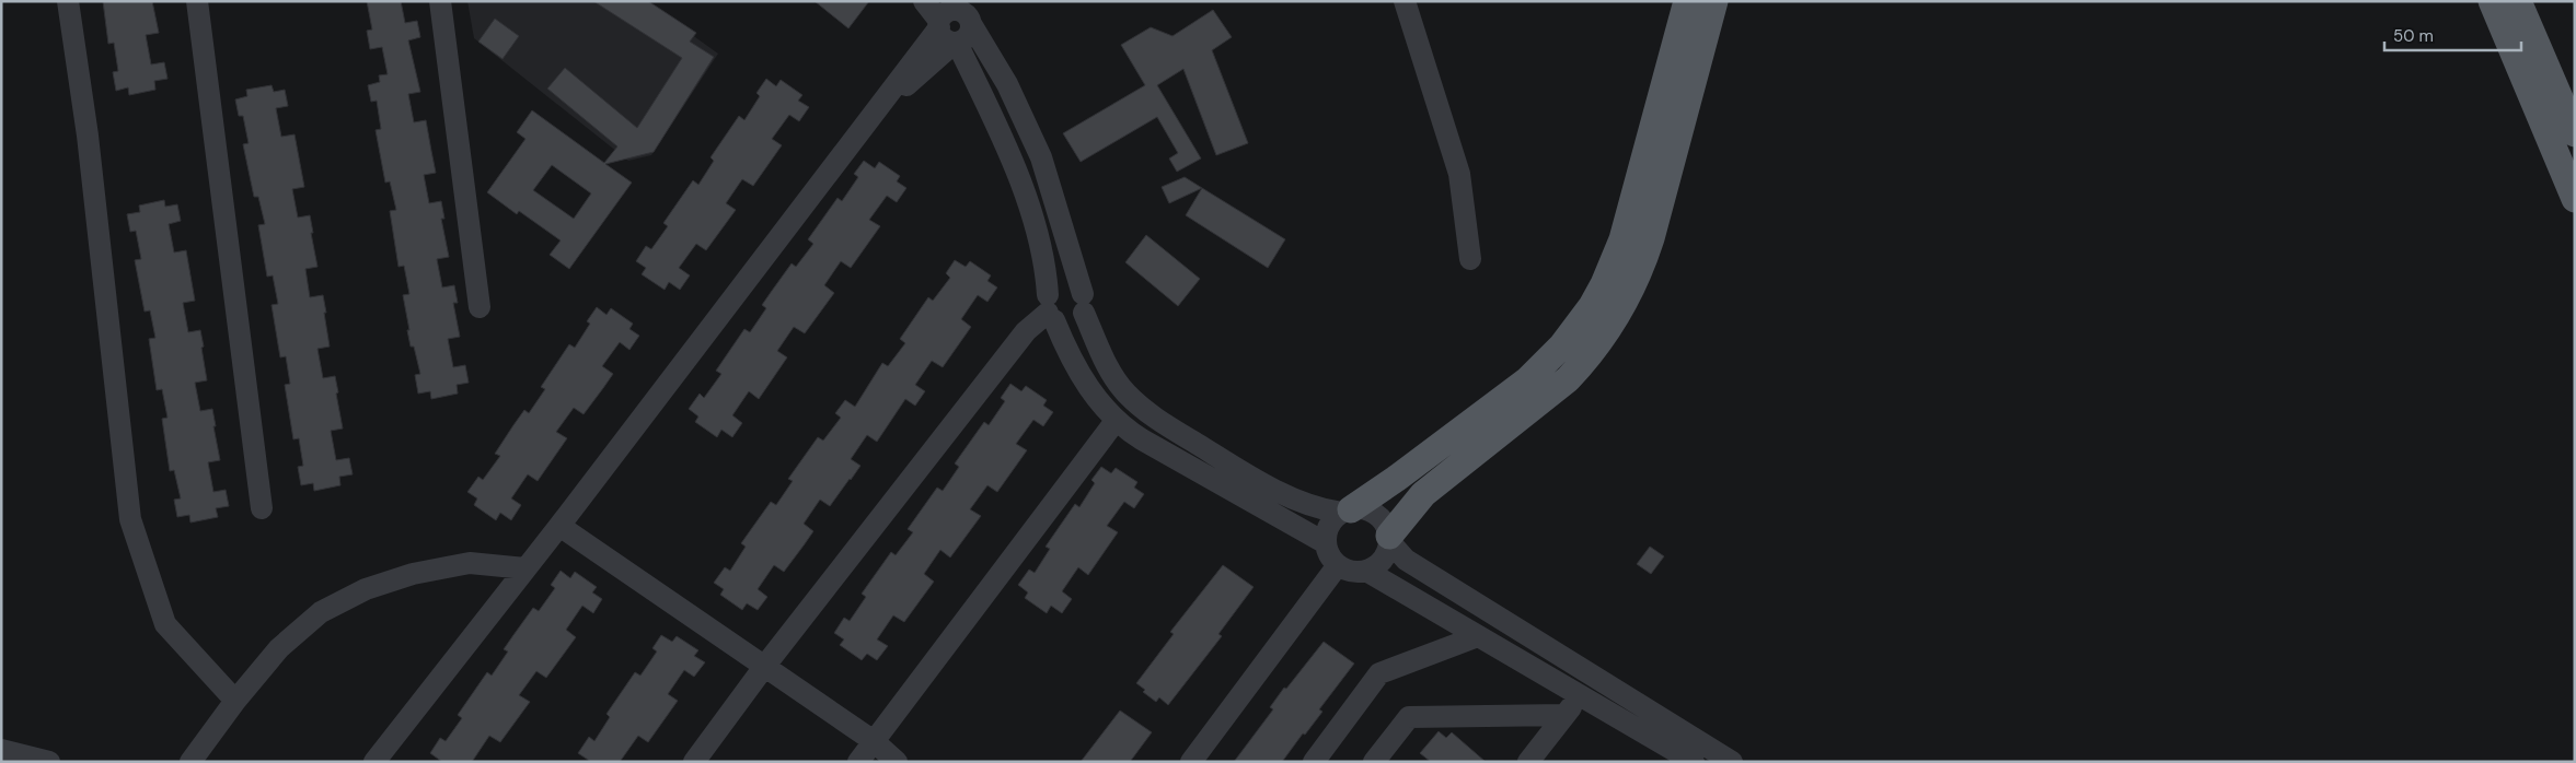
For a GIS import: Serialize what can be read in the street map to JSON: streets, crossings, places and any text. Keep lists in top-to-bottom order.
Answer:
{
  "scale_bar": "50 m"
}
